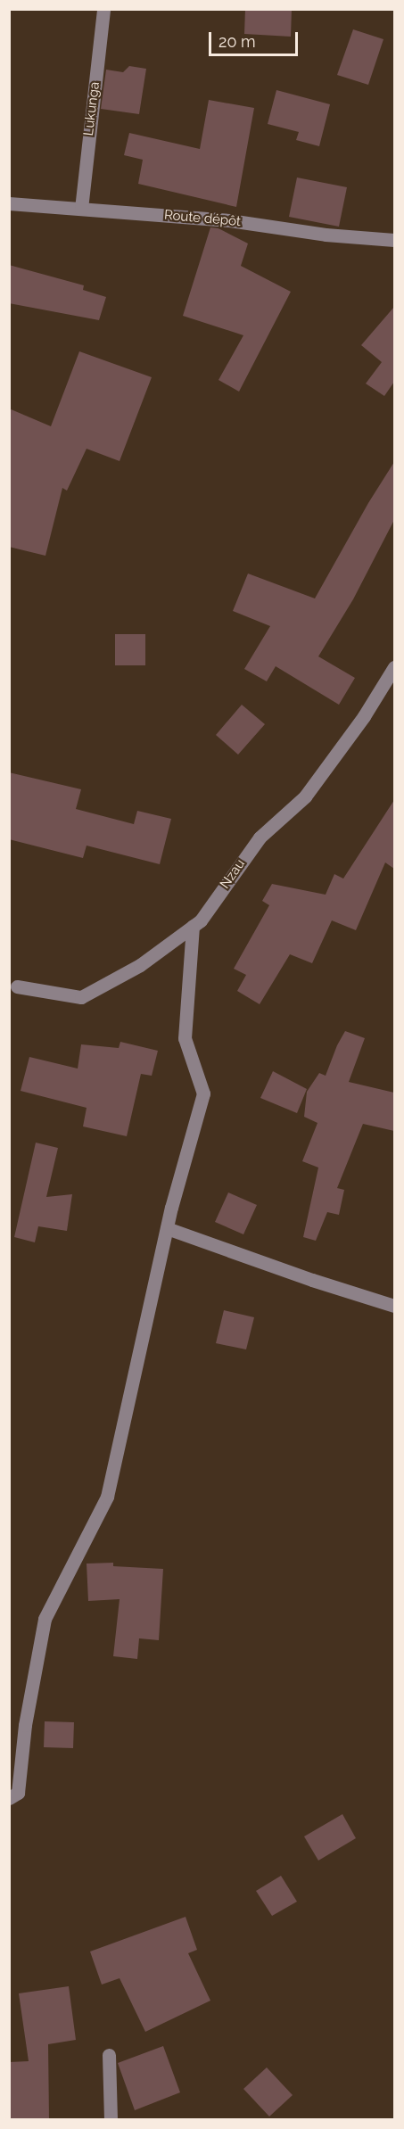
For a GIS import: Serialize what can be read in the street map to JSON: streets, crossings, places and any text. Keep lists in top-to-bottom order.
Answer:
{
  "streets": {
    "street": ["Lukunga", "Route dépôt", "Nzau"]
  },
  "crossings": [
    ["Lukunga", "Route dépôt"]
  ],
  "scale_bar": "20 m"
}
